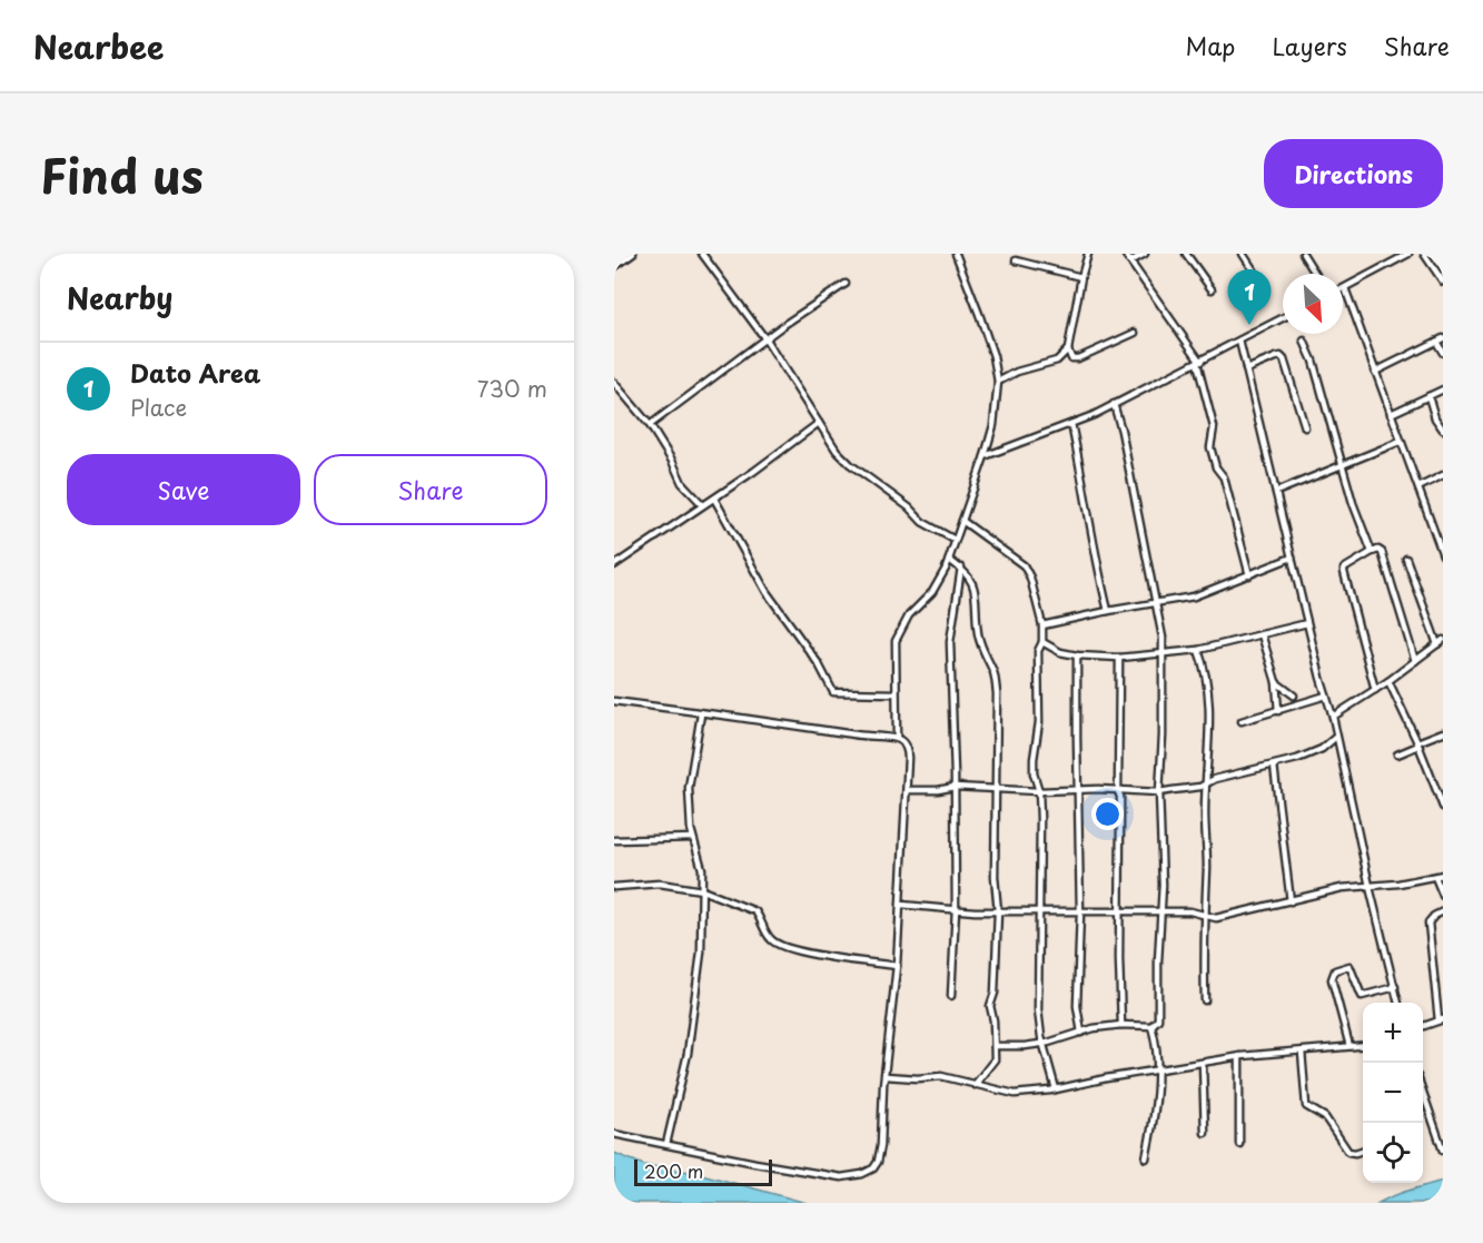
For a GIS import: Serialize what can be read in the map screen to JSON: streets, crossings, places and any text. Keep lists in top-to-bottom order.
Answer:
{
  "scale_bar": "200 m",
  "north": "bottom right",
  "page": {
    "header": "Nearbee",
    "nav": ["Map", "Layers", "Share"],
    "title": "Find us",
    "buttons": [
      "Directions",
      ["Save", "Share"]
    ],
    "heading": "Nearby",
    "pins": "1",
    "list": [
      {
        "mark": "1",
        "name": "Dato Area",
        "note": "Place",
        "value": "730 m"
      }
    ],
    "map_buttons": ["+", "−"],
    "scale": "200 m"
  }
}
